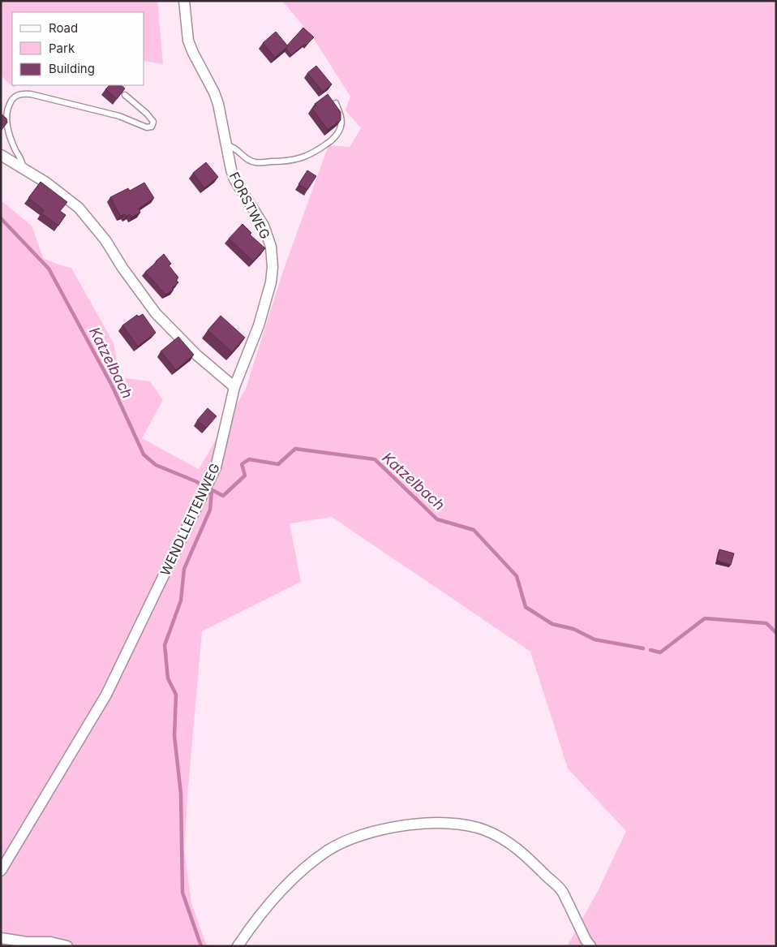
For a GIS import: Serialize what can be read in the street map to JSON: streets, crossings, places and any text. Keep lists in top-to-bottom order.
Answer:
{
  "streets": {
    "street": ["FORSTWEG", "WENDLLEITENWEG"]
  },
  "crossings": [
    ["FORSTWEG", "WENDLLEITENWEG"]
  ],
  "water": ["Katzelbach"],
  "legend": ["Road", "Park", "Building"]
}
